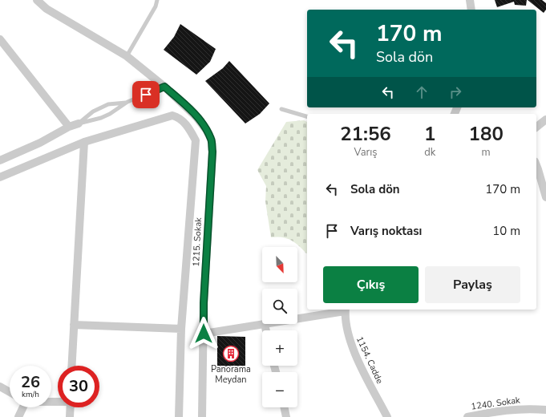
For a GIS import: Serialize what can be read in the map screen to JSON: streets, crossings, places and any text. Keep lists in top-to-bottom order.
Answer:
{
  "streets": {
    "street": ["1215. Sokak", "1154. Cadde", "1240. Sokak"]
  },
  "places": {
    "building": ["Panorama Meydan"]
  },
  "north": "bottom right",
  "page": {
    "turn": ["170 m", "Sola dön"],
    "eta": [
      "21:56",
      "Varış",
      "1",
      "dk",
      "180",
      "m"
    ],
    "list": [
      {
        "name": "Sola dön",
        "value": "170 m"
      },
      {
        "name": "Varış noktası",
        "value": "10 m"
      }
    ],
    "map_buttons": ["+", "−"],
    "buttons": ["Çıkış", "Paylaş"],
    "speed": "26 km/h",
    "limit": "30"
  }
}
